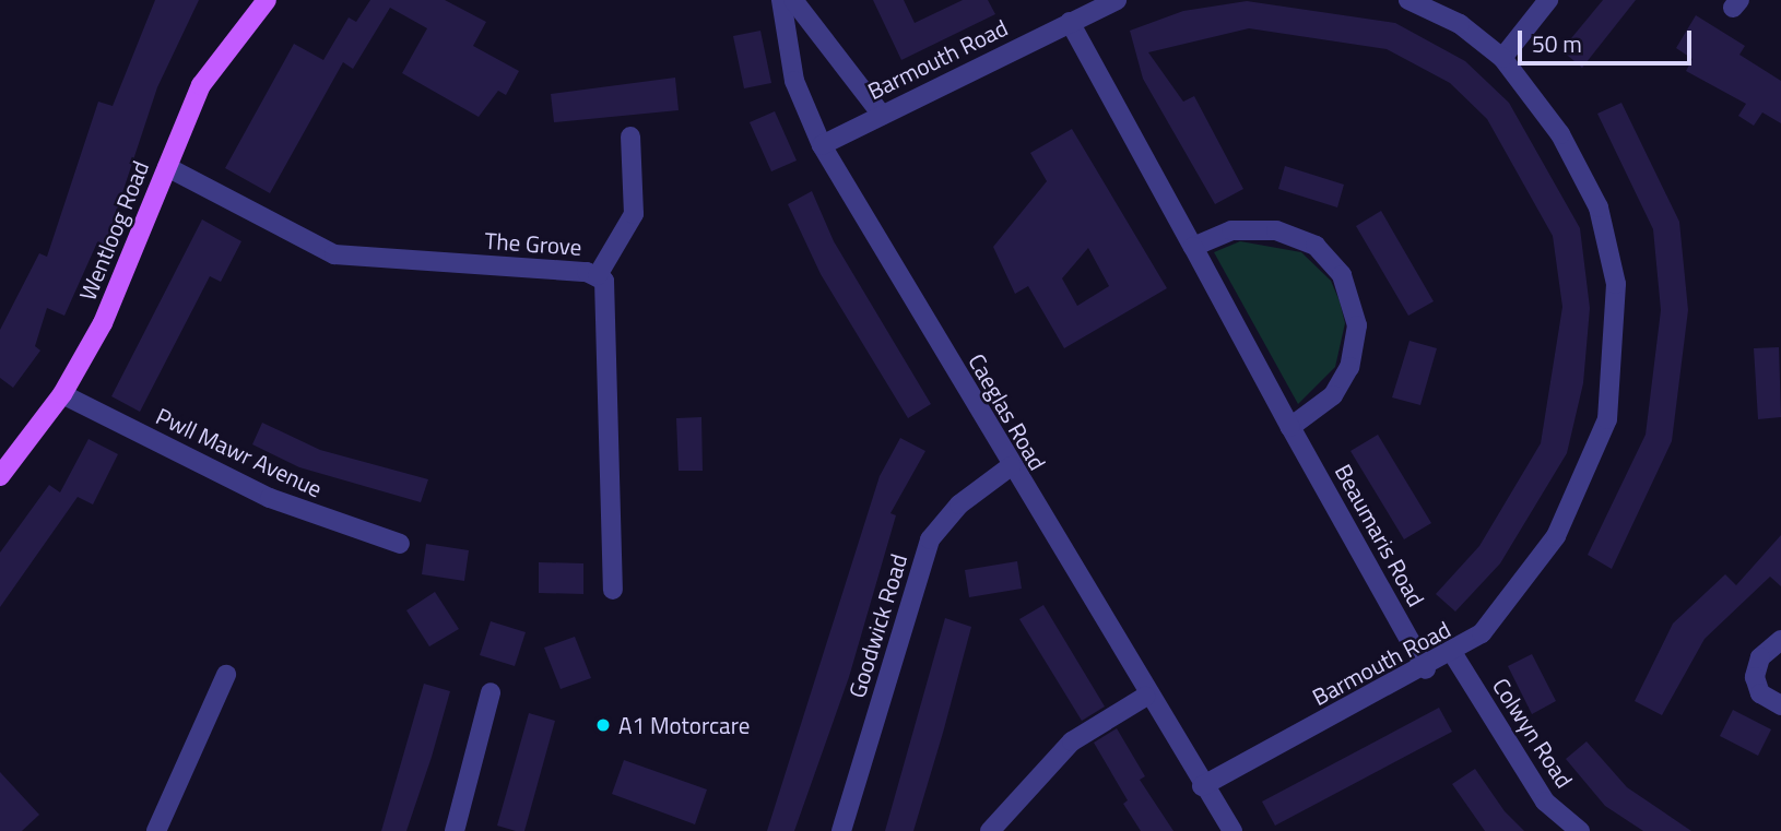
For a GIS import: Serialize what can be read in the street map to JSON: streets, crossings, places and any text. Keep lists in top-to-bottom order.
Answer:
{
  "streets": {
    "main road": ["Wentloog Road"],
    "street": [
      "Barmouth Road",
      "The Grove",
      "Caeglas Road",
      "Pwll Mawr Avenue",
      "Beaumaris Road",
      "Goodwick Road",
      "Colwyn Road"
    ]
  },
  "crossings": [
    ["Barmouth Road", "Caeglas Road"],
    ["Barmouth Road", "Beaumaris Road"],
    ["Barmouth Road", "Colwyn Road"],
    ["Wentloog Road", "The Grove"],
    ["Wentloog Road", "Pwll Mawr Avenue"],
    ["Caeglas Road", "Goodwick Road"]
  ],
  "places": ["A1 Motorcare"],
  "scale_bar": "50 m"
}
